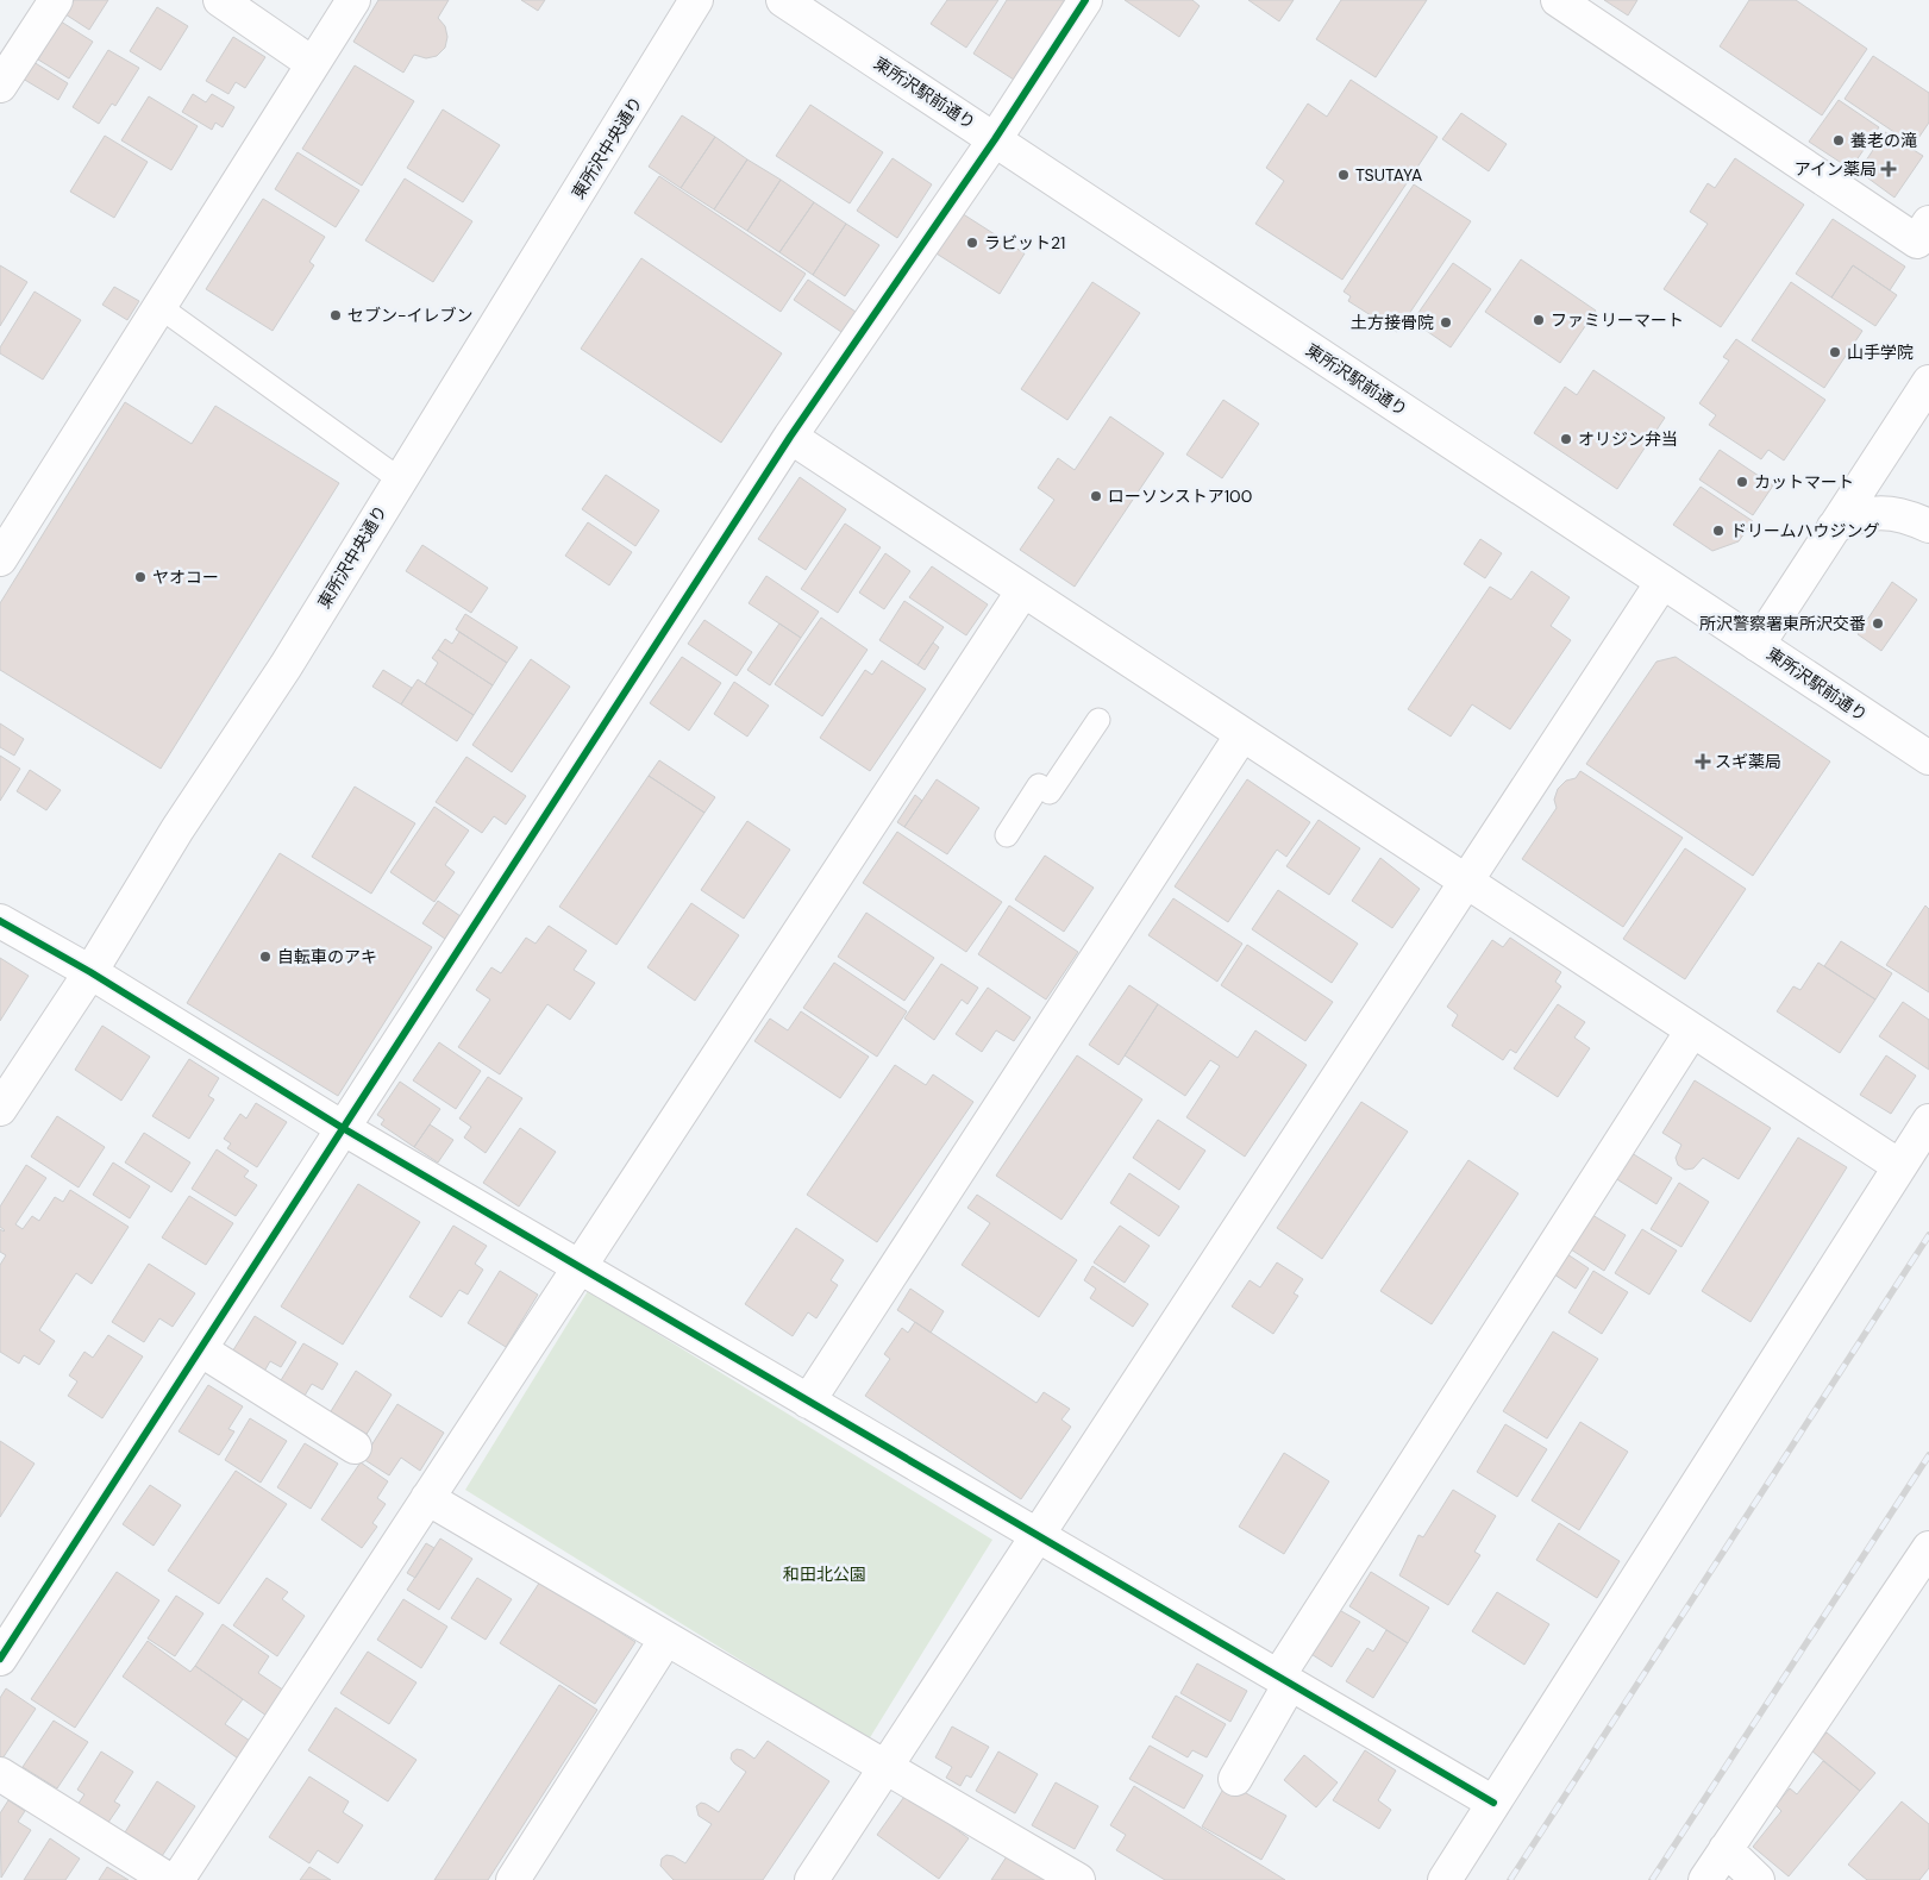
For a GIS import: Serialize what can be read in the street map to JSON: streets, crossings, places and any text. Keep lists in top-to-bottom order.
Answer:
{
  "streets": {
    "street": ["東所沢駅前通り", "東所沢中央通り"]
  },
  "parks": ["和田北公園"],
  "places": {
    "other": [
      "養老の滝",
      "TSUTAYA",
      "ラビット21",
      "セブン-イレブン",
      "ファミリーマート",
      "土方接骨院",
      "山手学院",
      "オリジン弁当",
      "カットマート",
      "ローソンストア100",
      "ドリームハウジング",
      "ヤオコー",
      "所沢警察署東所沢交番",
      "自転車のアキ"
    ],
    "health": ["アイン薬局", "スギ薬局"]
  }
}
